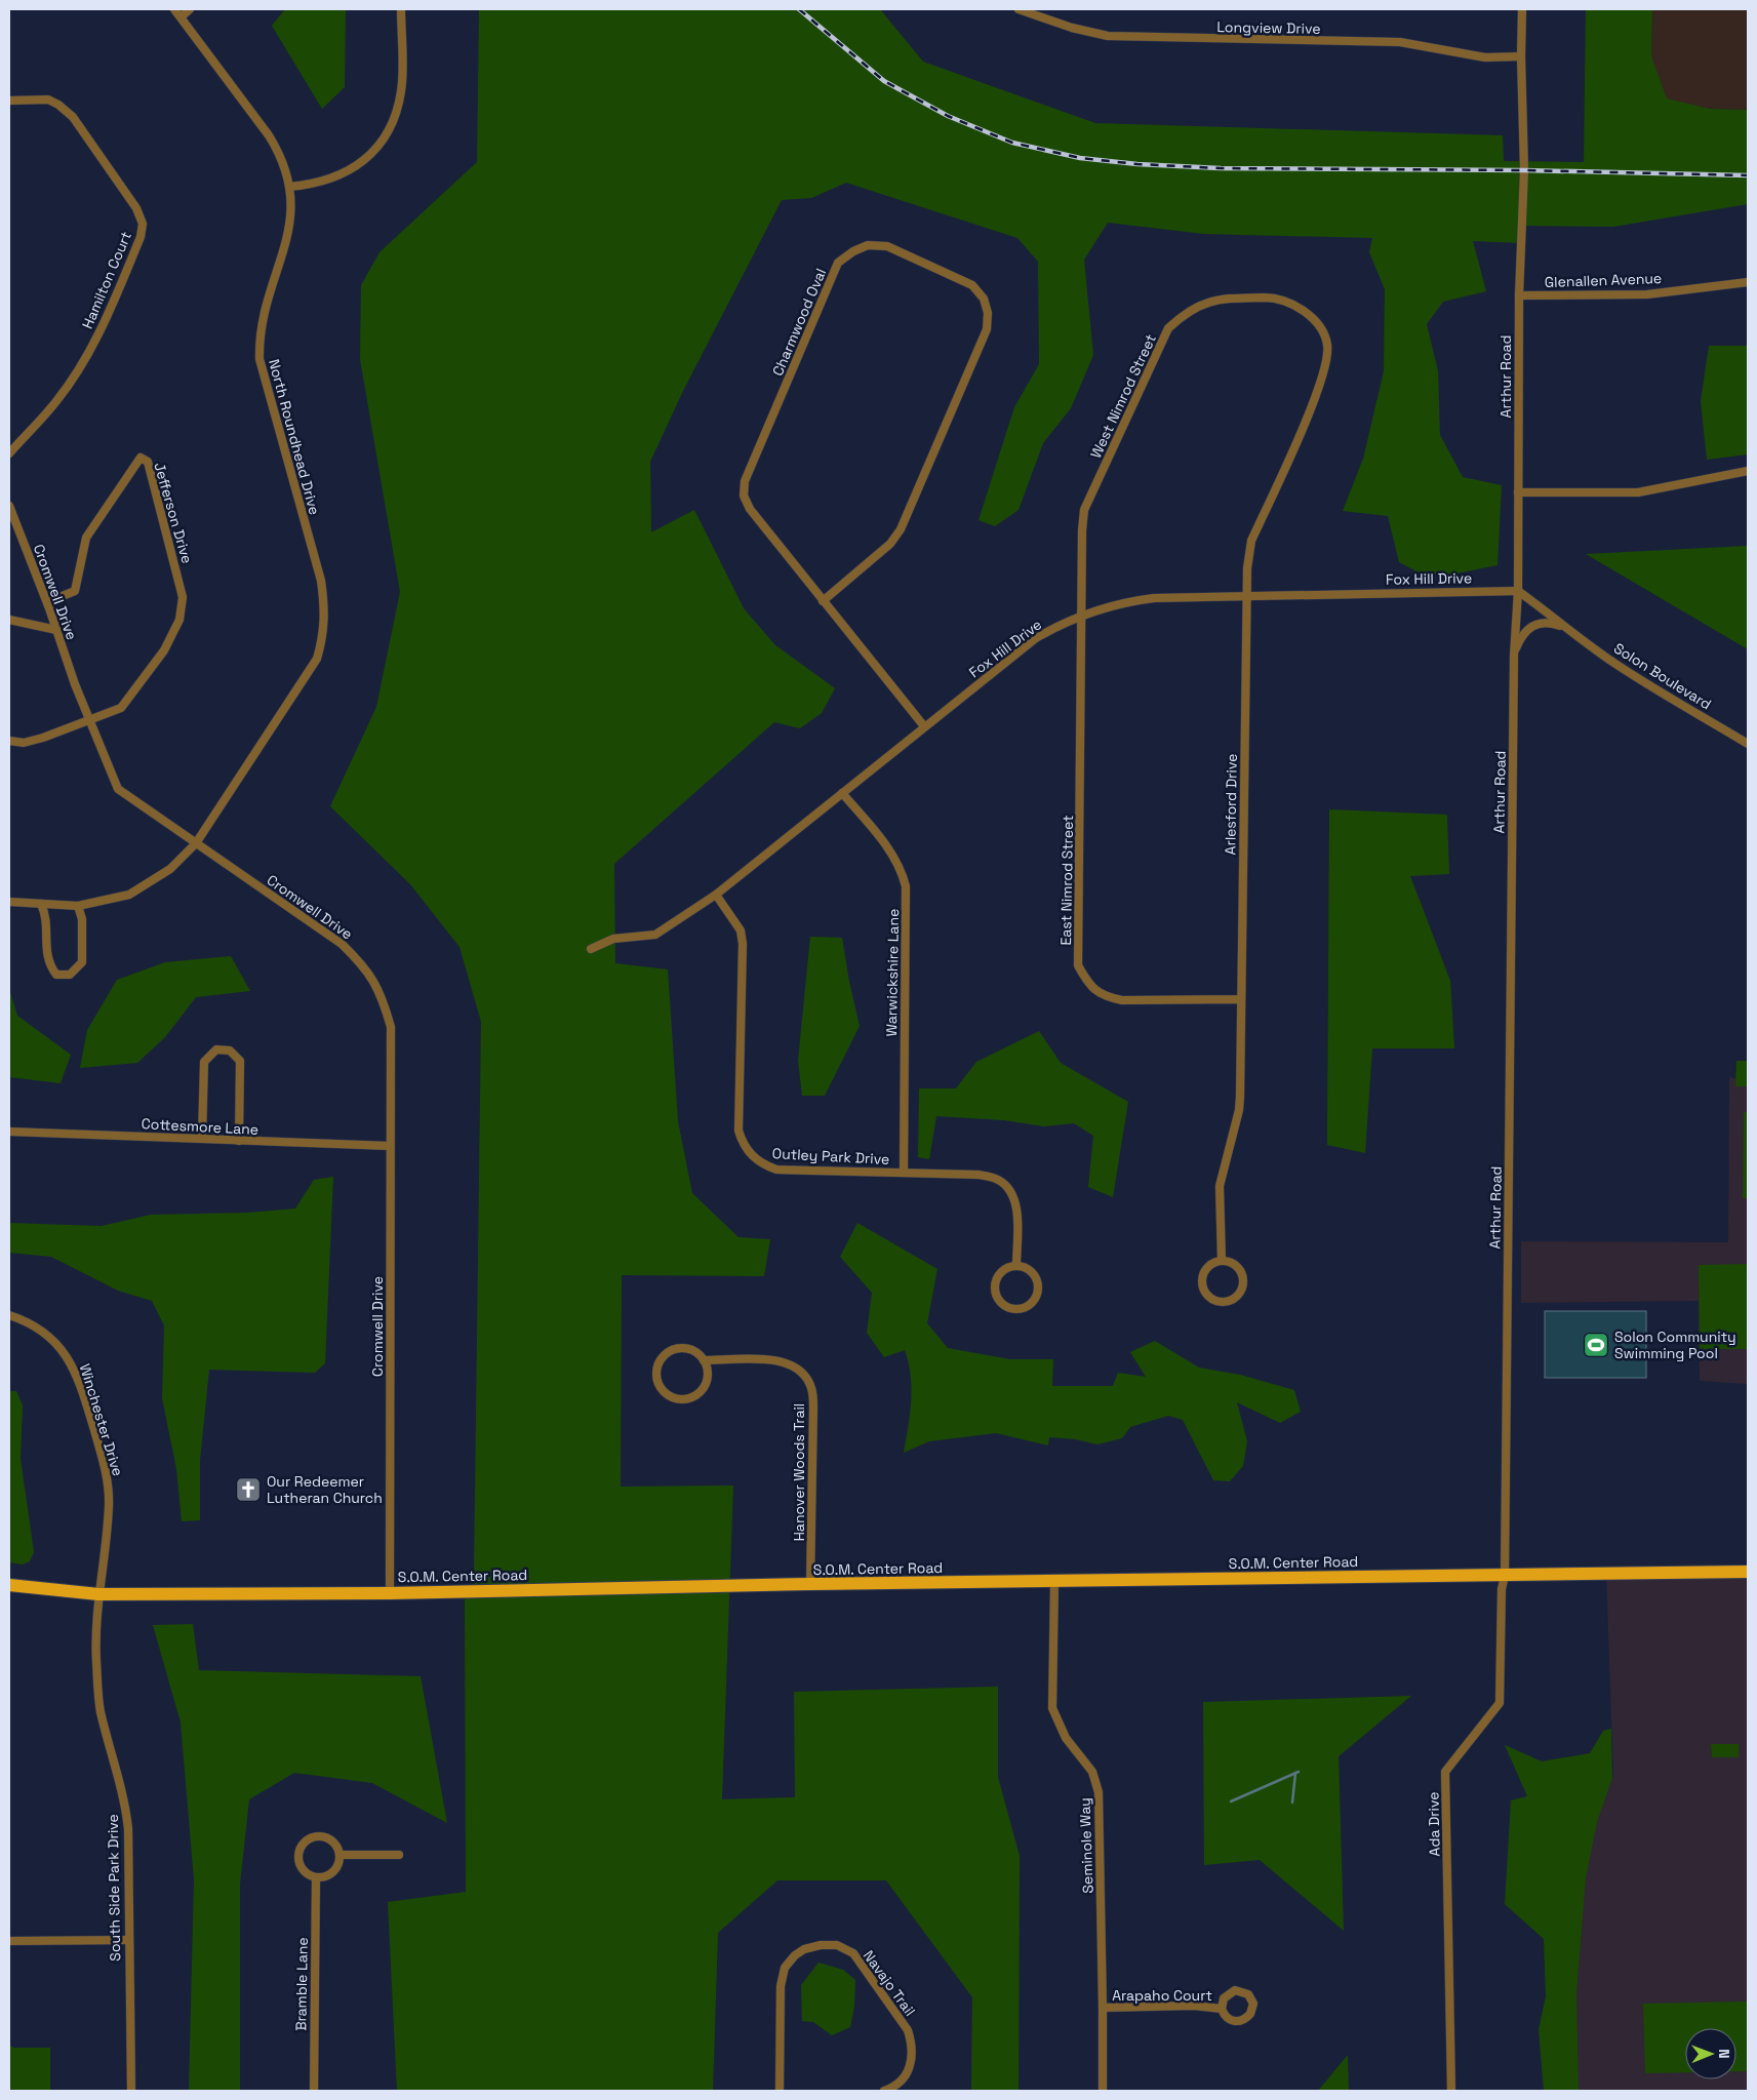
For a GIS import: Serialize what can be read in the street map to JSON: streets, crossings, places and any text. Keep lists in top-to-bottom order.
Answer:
{
  "streets": {
    "main road": ["S.O.M. Center Road"],
    "street": [
      "Longview Drive",
      "Hamilton Court",
      "Glenallen Avenue",
      "Charmwood Oval",
      "Arthur Road",
      "West Nimrod Street",
      "North Roundhead Drive",
      "Jefferson Drive",
      "Fox Hill Drive",
      "Cromwell Drive",
      "Solon Boulevard",
      "Arlesford Drive",
      "East Nimrod Street",
      "Warwickshire Lane",
      "Cottesmore Lane",
      "Outley Park Drive",
      "Winchester Drive",
      "Hanover Woods Trail",
      "Ada Drive",
      "Seminole Way",
      "South Side Park Drive",
      "Navajo Trail",
      "Bramble Lane",
      "Arapaho Court"
    ]
  },
  "crossings": [
    ["Longview Drive", "Arthur Road"],
    ["Glenallen Avenue", "Arthur Road"],
    ["Charmwood Oval", "Fox Hill Drive"],
    ["Arthur Road", "Fox Hill Drive"],
    ["Arthur Road", "Solon Boulevard"],
    ["Arthur Road", "S.O.M. Center Road"],
    ["Arthur Road", "Ada Drive"],
    ["West Nimrod Street", "Fox Hill Drive"],
    ["West Nimrod Street", "Arlesford Drive"],
    ["West Nimrod Street", "East Nimrod Street"],
    ["North Roundhead Drive", "Cromwell Drive"],
    ["Jefferson Drive", "Cromwell Drive"],
    ["Fox Hill Drive", "Solon Boulevard"],
    ["Fox Hill Drive", "Arlesford Drive"],
    ["Fox Hill Drive", "East Nimrod Street"],
    ["Fox Hill Drive", "Warwickshire Lane"],
    ["Fox Hill Drive", "Outley Park Drive"],
    ["Cromwell Drive", "Cottesmore Lane"],
    ["Cromwell Drive", "S.O.M. Center Road"],
    ["Arlesford Drive", "East Nimrod Street"],
    ["Warwickshire Lane", "Outley Park Drive"],
    ["Winchester Drive", "S.O.M. Center Road"],
    ["Winchester Drive", "South Side Park Drive"],
    ["Hanover Woods Trail", "S.O.M. Center Road"],
    ["S.O.M. Center Road", "Ada Drive"],
    ["S.O.M. Center Road", "Seminole Way"],
    ["S.O.M. Center Road", "South Side Park Drive"],
    ["Seminole Way", "Arapaho Court"]
  ],
  "places": {
    "sports": ["Solon Community Swimming Pool"],
    "church": ["Our Redeemer Lutheran Church"]
  },
  "north": "right"
}
